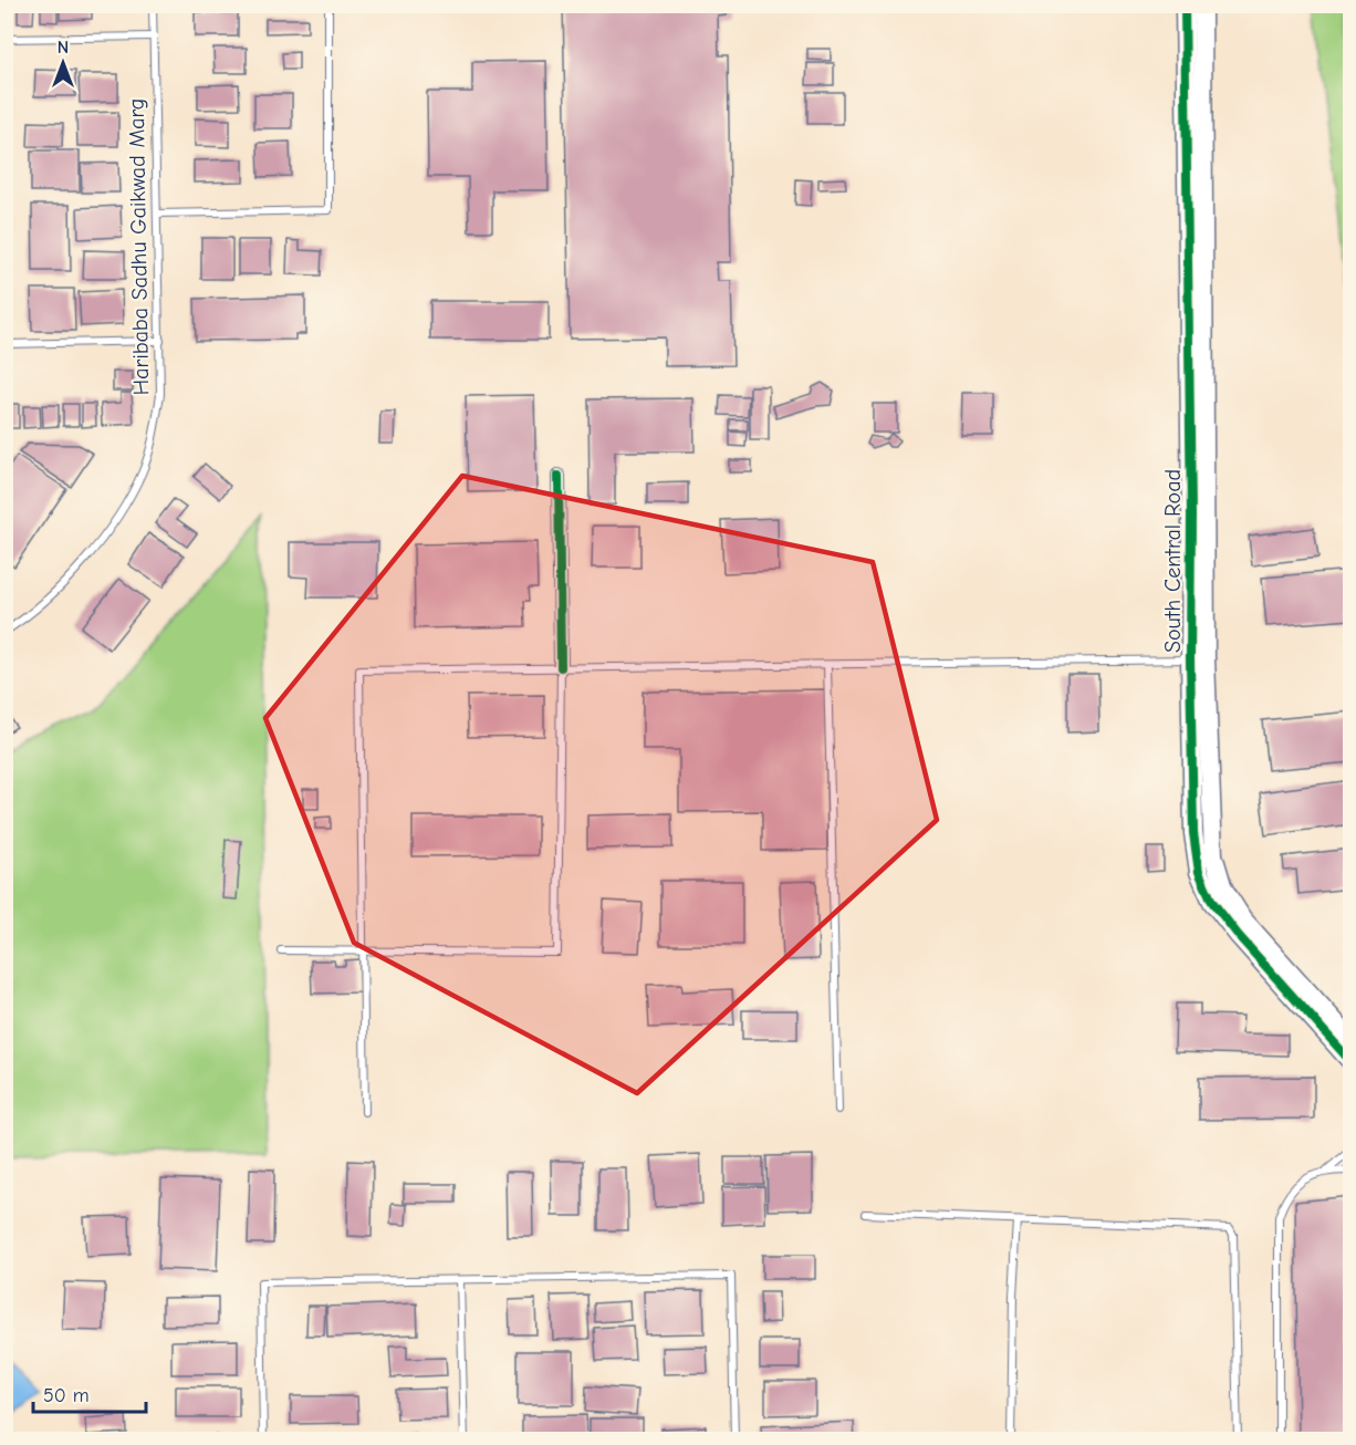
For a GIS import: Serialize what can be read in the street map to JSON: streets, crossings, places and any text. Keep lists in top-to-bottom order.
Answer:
{
  "streets": {
    "street": ["South Central Road"],
    "lane": ["Haribaba Sadhu Gaikwad Marg"]
  },
  "scale_bar": "50 m",
  "north": "top"
}
